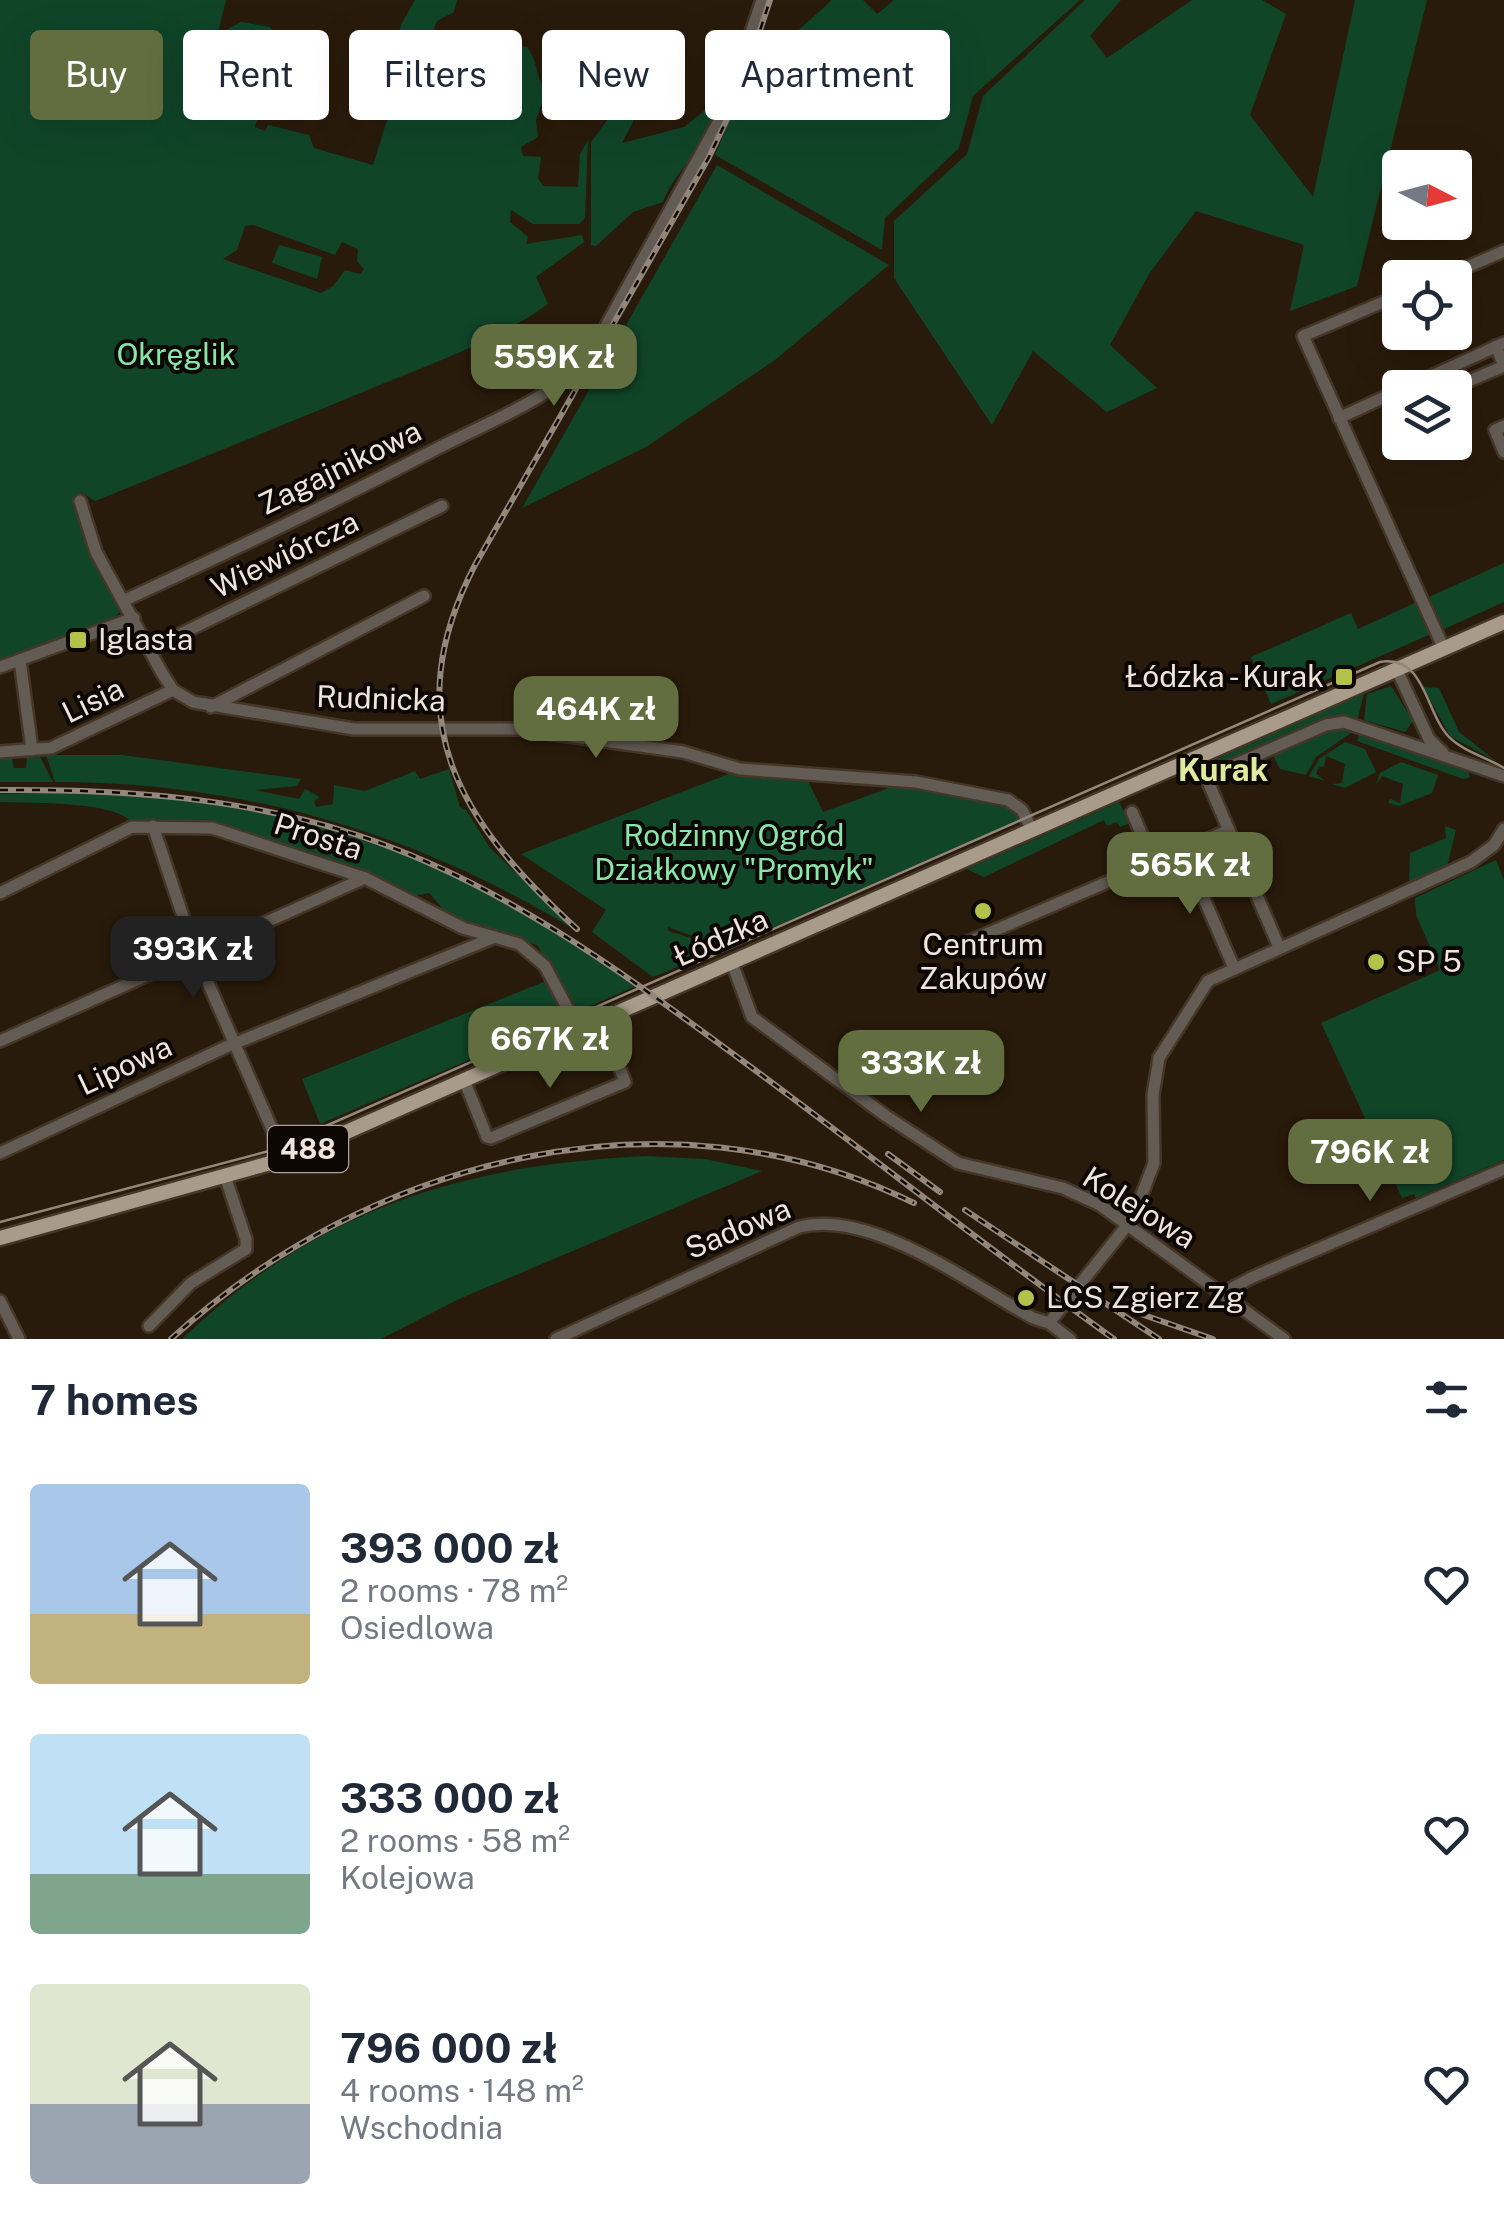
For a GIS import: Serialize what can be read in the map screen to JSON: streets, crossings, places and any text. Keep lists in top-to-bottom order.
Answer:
{
  "streets": {
    "main road": ["Łódzka", "488"],
    "street": [
      "Zagajnikowa",
      "Wiewiórcza",
      "Rudnicka",
      "Lisia",
      "Prosta",
      "Lipowa",
      "Kolejowa",
      "Sadowa"
    ]
  },
  "crossings": [
    ["Rudnicka", "Lisia"],
    ["Rudnicka", "Łódzka"],
    ["Prosta", "Łódzka"],
    ["Prosta", "Lipowa"],
    ["Łódzka", "Kolejowa"]
  ],
  "districts": ["Kurak"],
  "parks": ["Okręglik", "Rodzinny Ogród Działkowy \"Promyk\""],
  "places": {
    "transit": ["Iglasta", "Łódzka - Kurak"],
    "other": ["Centrum Zakupów", "SP 5", "LCS Zgierz Zg"]
  },
  "north": "right",
  "page": {
    "chip": [
      "Buy",
      "Rent",
      "Filters",
      "New",
      "Apartment"
    ],
    "price": [
      "559K zł",
      "464K zł",
      "565K zł",
      "393K zł",
      "667K zł",
      "333K zł",
      "796K zł"
    ],
    "heading": "7 homes",
    "list": [
      {
        "name": "393 000 zł",
        "note": "2 rooms · 78 m² · Osiedlowa"
      },
      {
        "name": "333 000 zł",
        "note": "2 rooms · 58 m² · Kolejowa"
      },
      {
        "name": "796 000 zł",
        "note": "4 rooms · 148 m² · Wschodnia"
      }
    ]
  }
}
